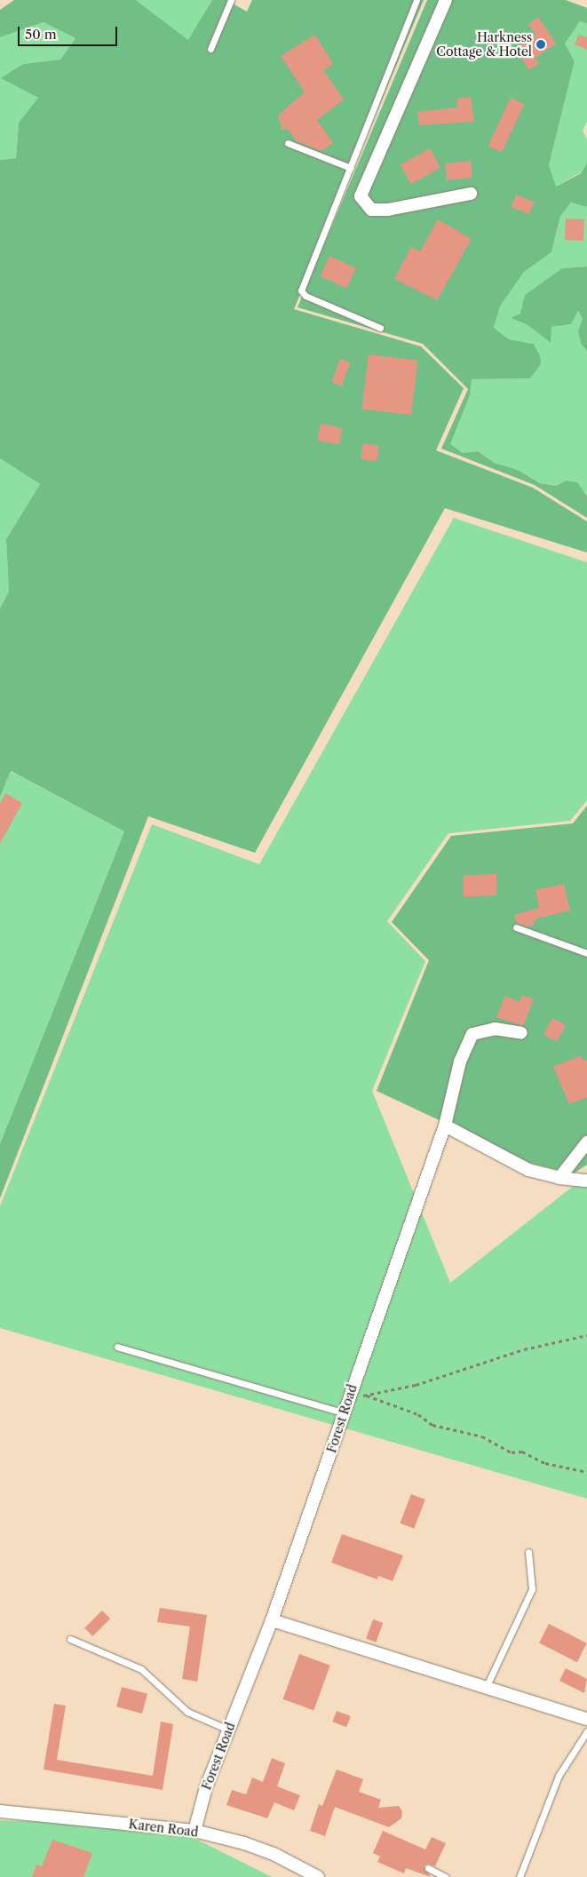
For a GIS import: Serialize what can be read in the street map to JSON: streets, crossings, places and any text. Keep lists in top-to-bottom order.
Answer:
{
  "streets": {
    "street": ["Forest Road", "Karen Road"]
  },
  "crossings": [
    ["Forest Road", "Karen Road"]
  ],
  "places": ["Harkness Cottage & Hotel"],
  "scale_bar": "50 m"
}
